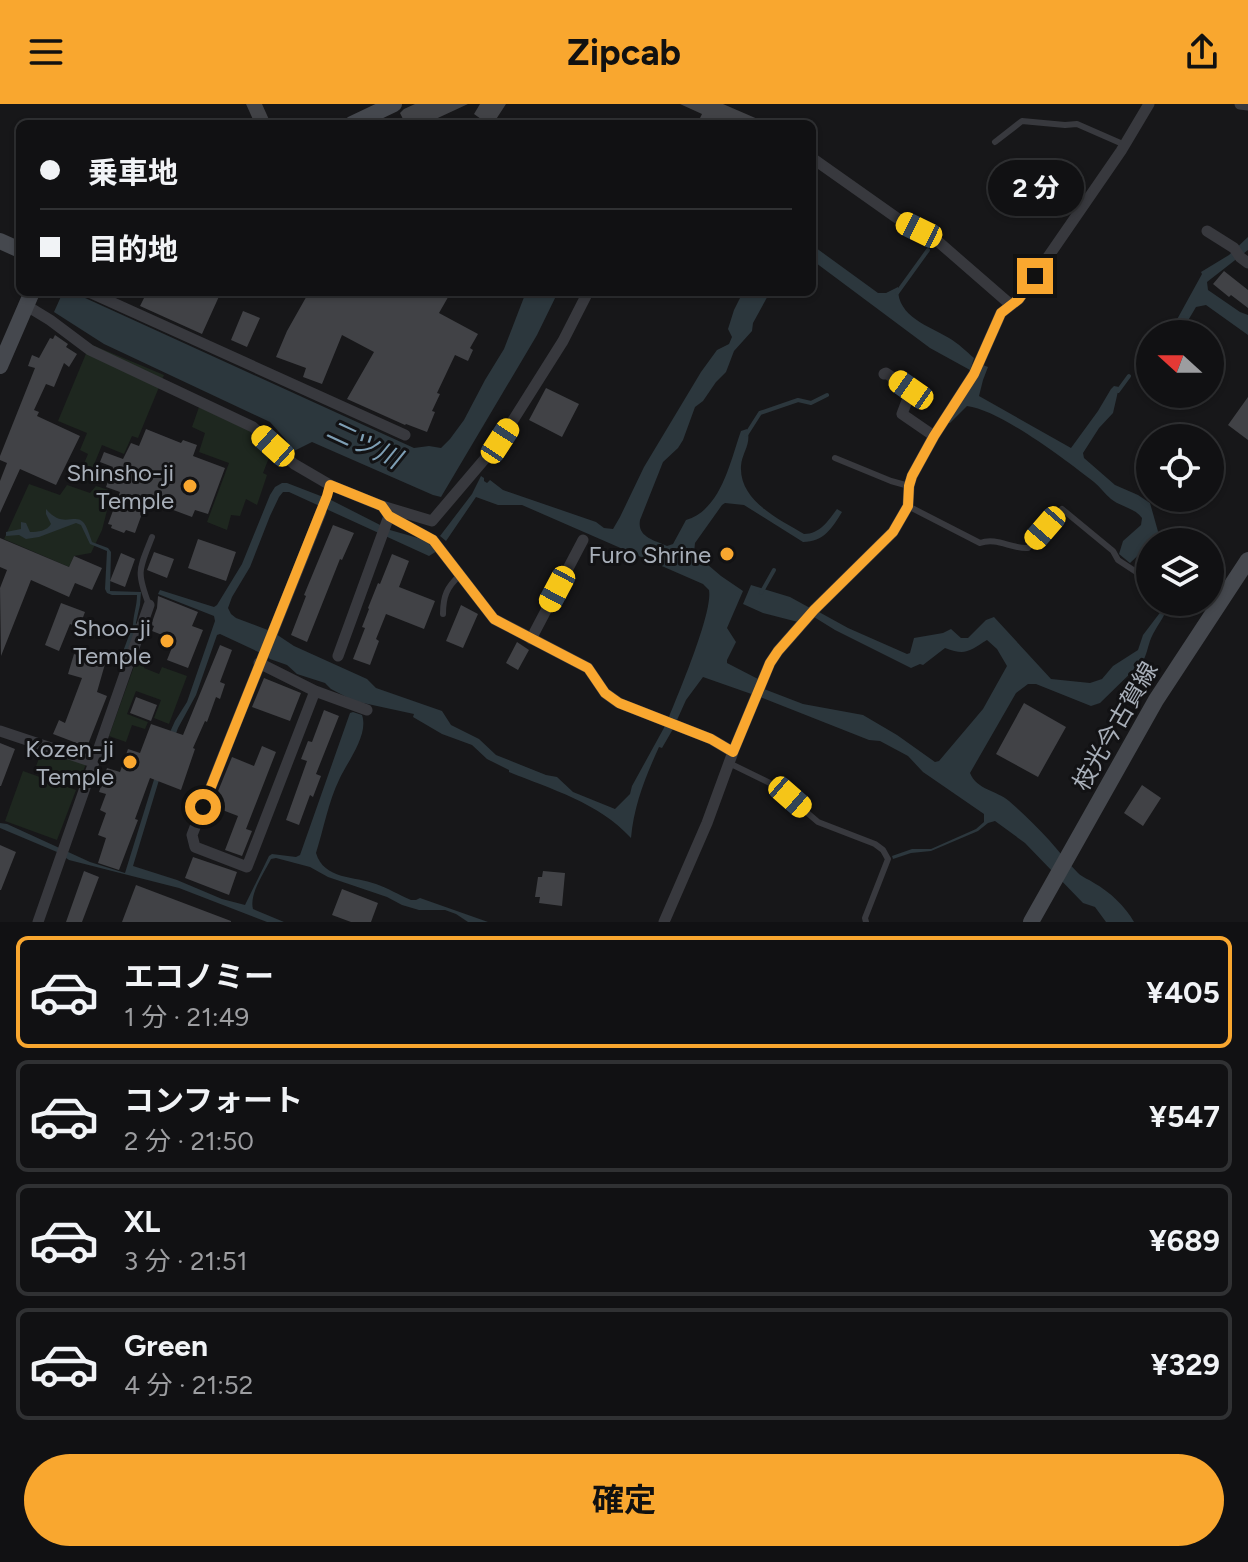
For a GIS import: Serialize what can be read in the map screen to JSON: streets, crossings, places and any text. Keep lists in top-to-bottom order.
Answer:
{
  "streets": {
    "main road": ["枝光今古賀線"]
  },
  "water": ["二ツ川"],
  "places": [
    "Shinsho-ji Temple",
    "Furo Shrine",
    "Shoo-ji Temple",
    "Kozen-ji Temple"
  ],
  "north": "left",
  "page": {
    "header": "Zipcab",
    "banner": ["乗車地", "目的地"],
    "bubble": "2 分",
    "list": [
      {
        "name": "エコノミー",
        "note": "1 分 · 21:49",
        "value": "¥405"
      },
      {
        "name": "コンフォート",
        "note": "2 分 · 21:50",
        "value": "¥547"
      },
      {
        "name": "XL",
        "note": "3 分 · 21:51",
        "value": "¥689"
      },
      {
        "name": "Green",
        "note": "4 分 · 21:52",
        "value": "¥329"
      }
    ],
    "buttons": "確定"
  }
}
